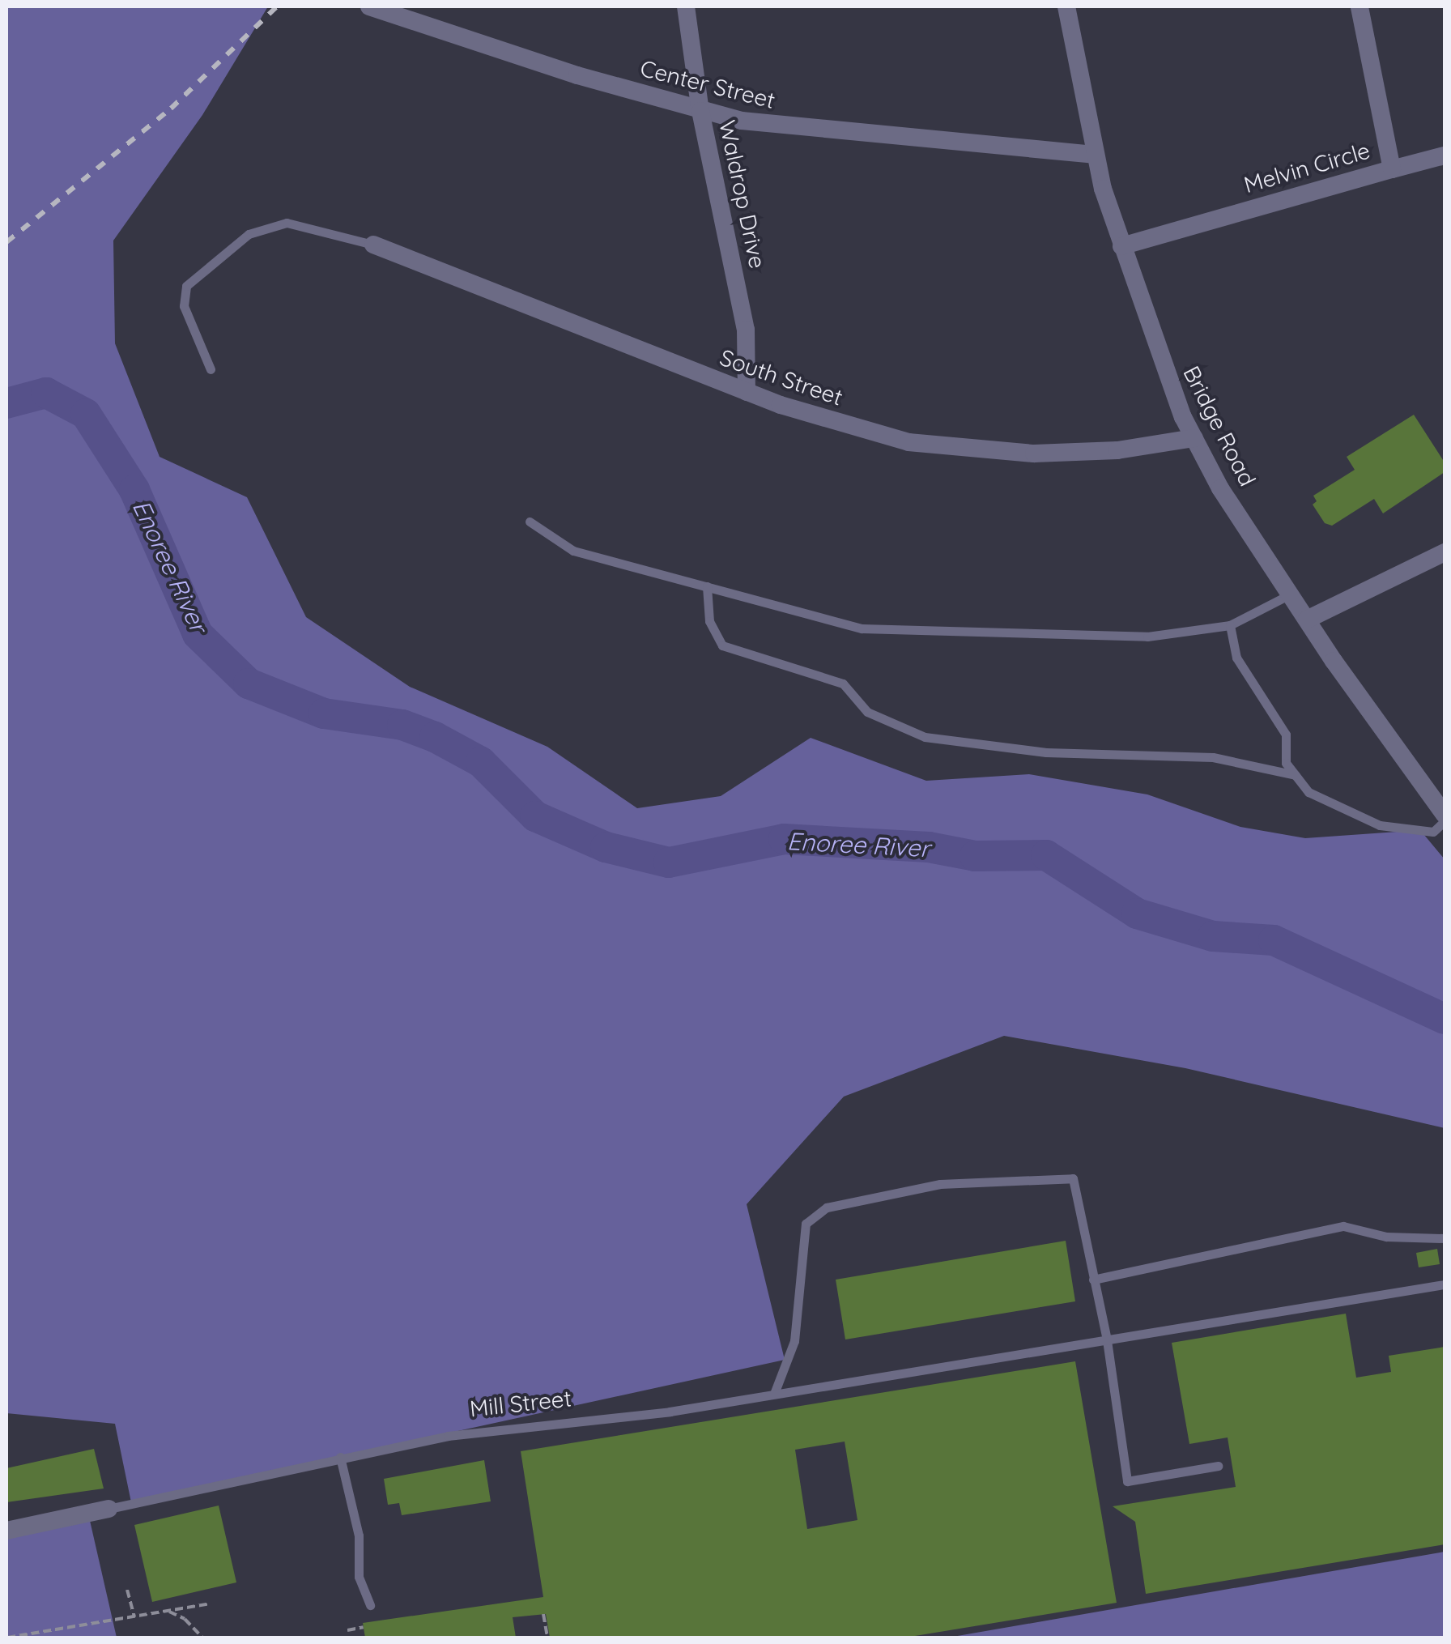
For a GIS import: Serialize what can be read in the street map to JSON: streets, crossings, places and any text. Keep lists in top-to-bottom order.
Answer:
{
  "streets": {
    "street": [
      "Center Street",
      "Melvin Circle",
      "Waldrop Drive",
      "South Street",
      "Bridge Road",
      "Mill Street"
    ]
  },
  "crossings": [
    ["Center Street", "Waldrop Drive"],
    ["Center Street", "Bridge Road"],
    ["Melvin Circle", "Bridge Road"],
    ["Waldrop Drive", "South Street"],
    ["South Street", "Bridge Road"]
  ],
  "water": ["Enoree River"]
}
